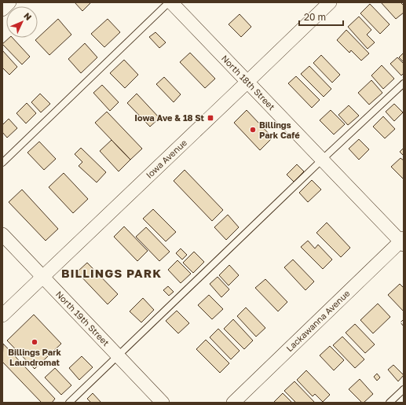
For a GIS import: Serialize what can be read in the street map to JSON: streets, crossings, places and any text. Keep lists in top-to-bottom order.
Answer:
{
  "streets": {
    "street": [
      "North 18th Street",
      "Iowa Avenue",
      "North 19th Street",
      "Lackawanna Avenue"
    ]
  },
  "crossings": [
    ["North 18th Street", "Iowa Avenue"],
    ["North 18th Street", "Lackawanna Avenue"],
    ["Iowa Avenue", "North 19th Street"]
  ],
  "districts": ["BILLINGS PARK"],
  "places": {
    "transit": ["Iowa Ave & 18 St"],
    "other": ["Billings Park Café", "Billings Park Laundromat"]
  },
  "scale_bar": "20 m",
  "north": "top right"
}
